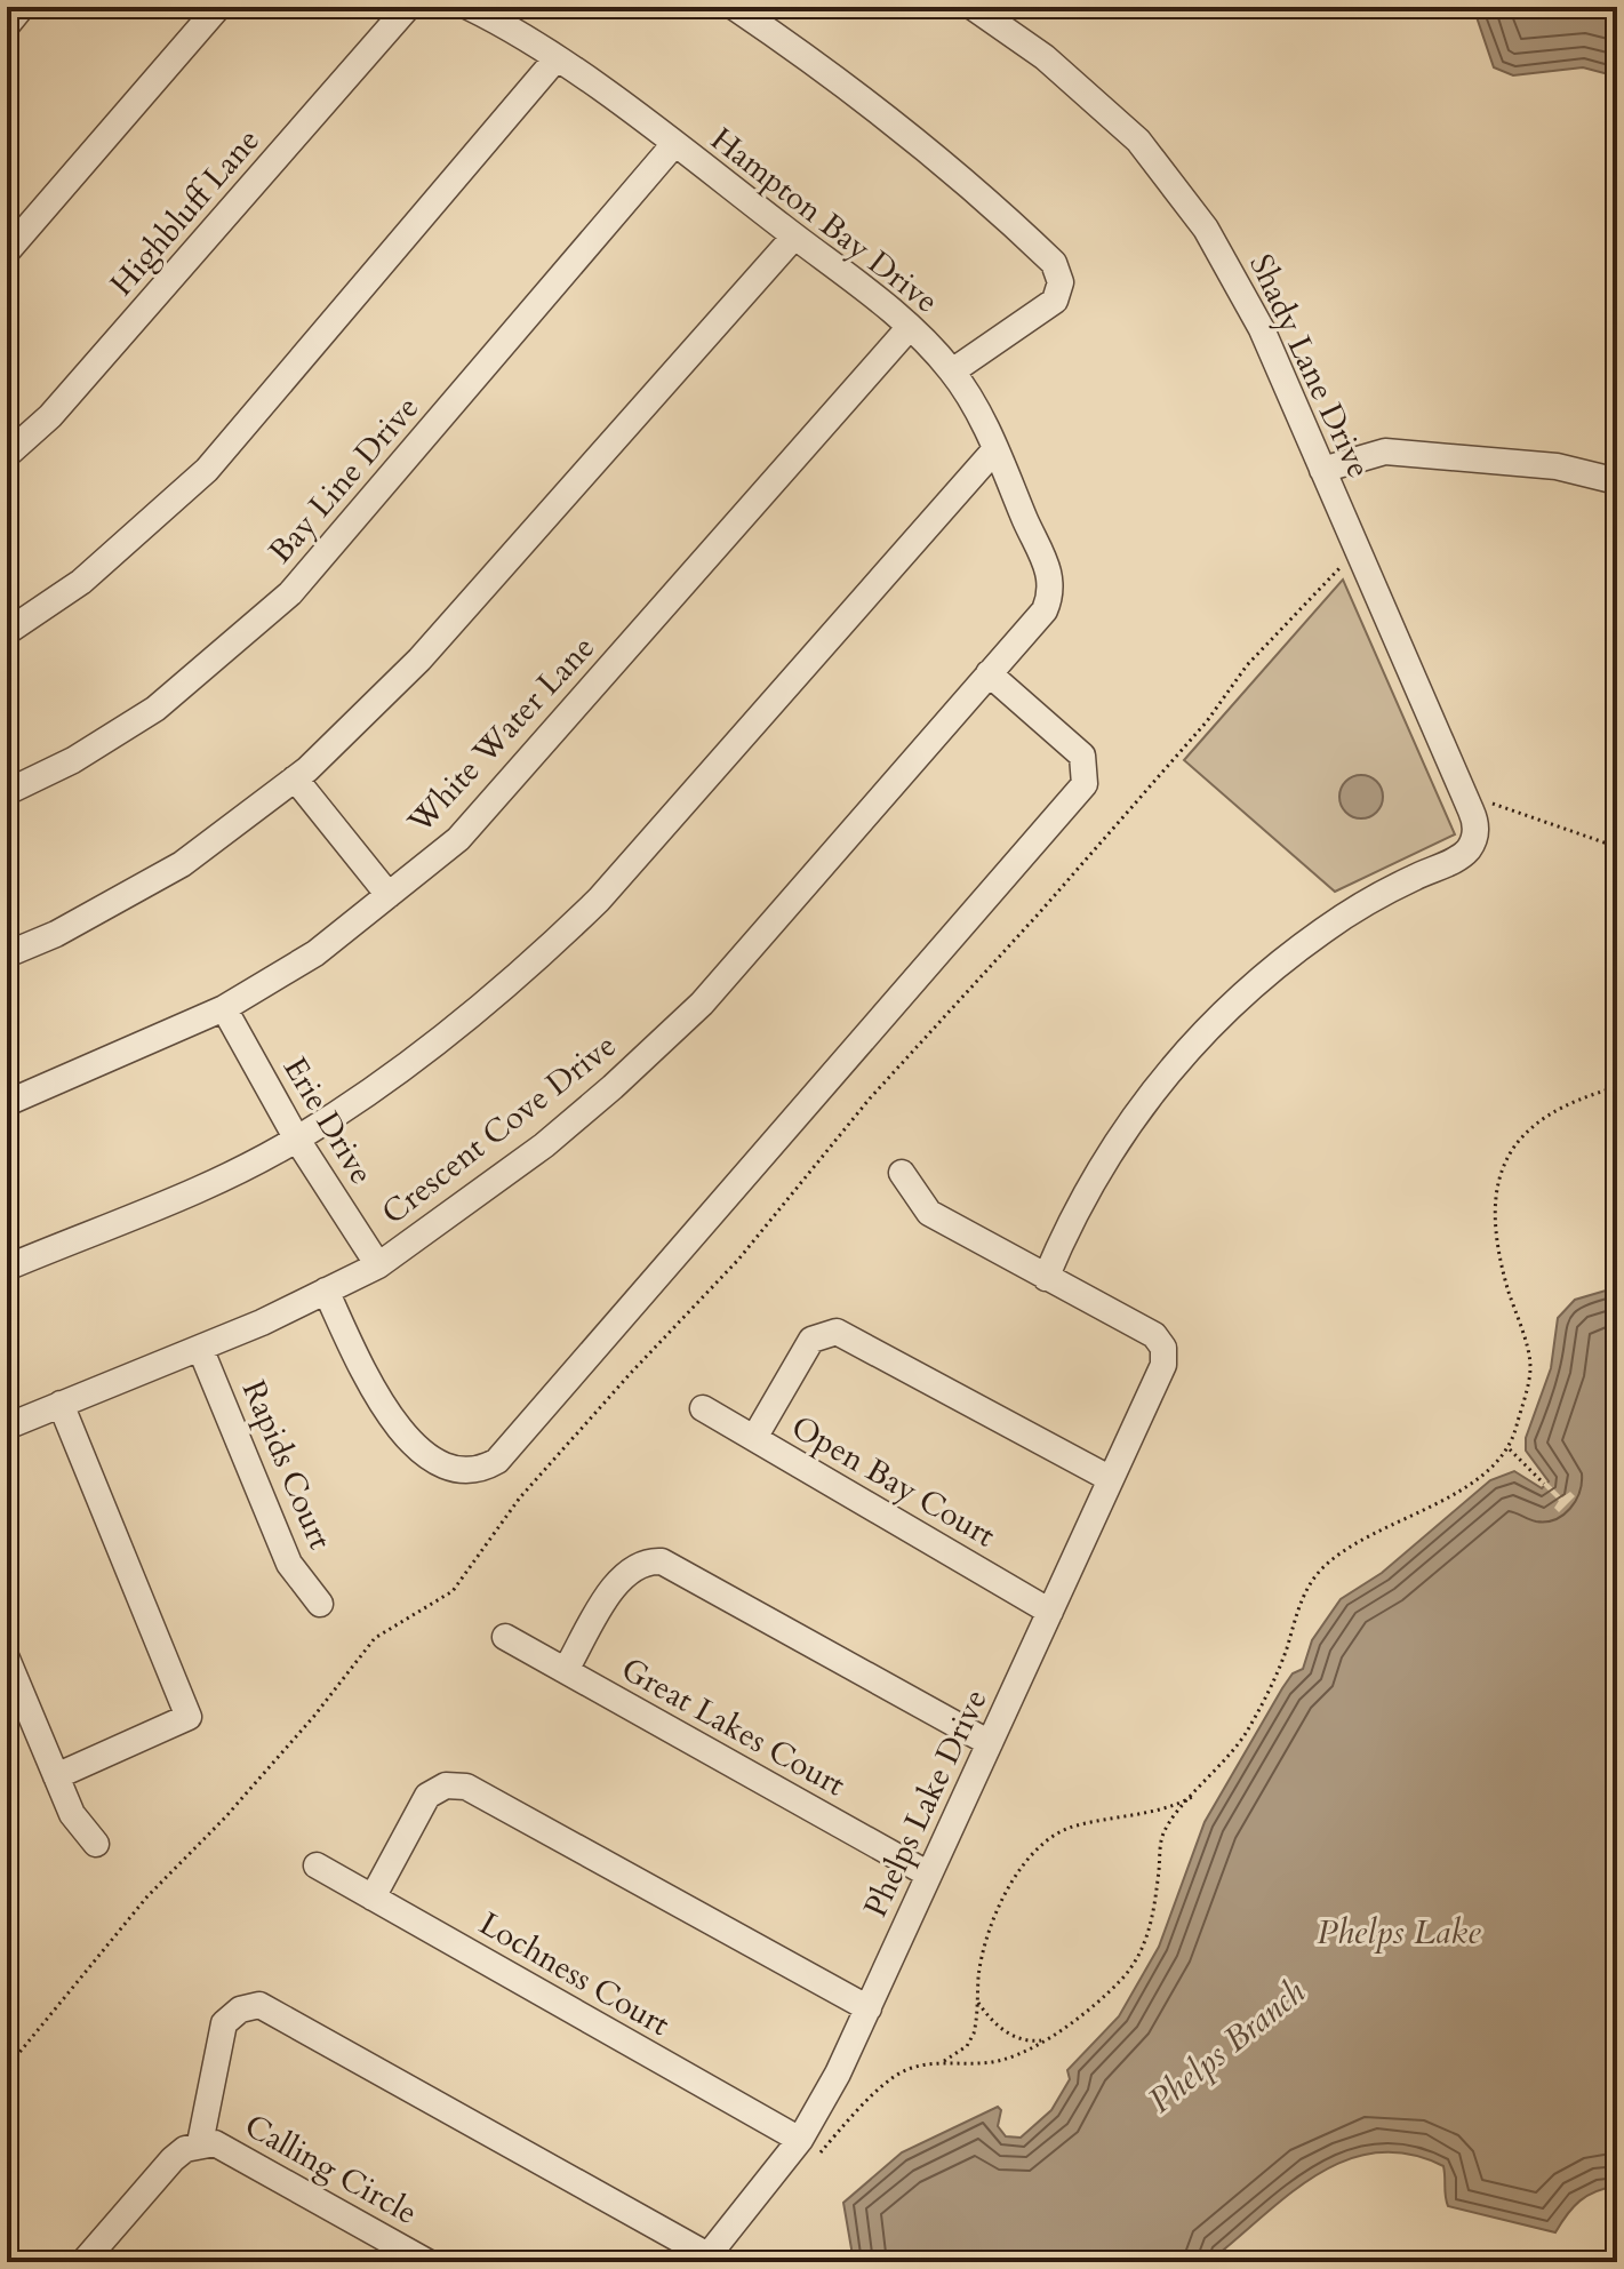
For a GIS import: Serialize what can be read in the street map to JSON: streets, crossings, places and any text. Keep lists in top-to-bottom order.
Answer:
{
  "streets": {
    "street": [
      "Highbluff Lane",
      "Hampton Bay Drive",
      "Shady Lane Drive",
      "Bay Line Drive",
      "White Water Lane",
      "Erie Drive",
      "Crescent Cove Drive",
      "Rapids Court",
      "Open Bay Court",
      "Great Lakes Court",
      "Phelps Lake Drive",
      "Lochness Court",
      "Calling Circle"
    ]
  },
  "crossings": [
    ["Hampton Bay Drive", "Bay Line Drive"],
    ["Hampton Bay Drive", "White Water Lane"],
    ["Hampton Bay Drive", "Crescent Cove Drive"],
    ["Shady Lane Drive", "Phelps Lake Drive"],
    ["White Water Lane", "Erie Drive"],
    ["Erie Drive", "Crescent Cove Drive"],
    ["Crescent Cove Drive", "Rapids Court"],
    ["Open Bay Court", "Phelps Lake Drive"],
    ["Great Lakes Court", "Phelps Lake Drive"],
    ["Phelps Lake Drive", "Lochness Court"]
  ],
  "water": ["Phelps Lake", "Phelps Branch"]
}
